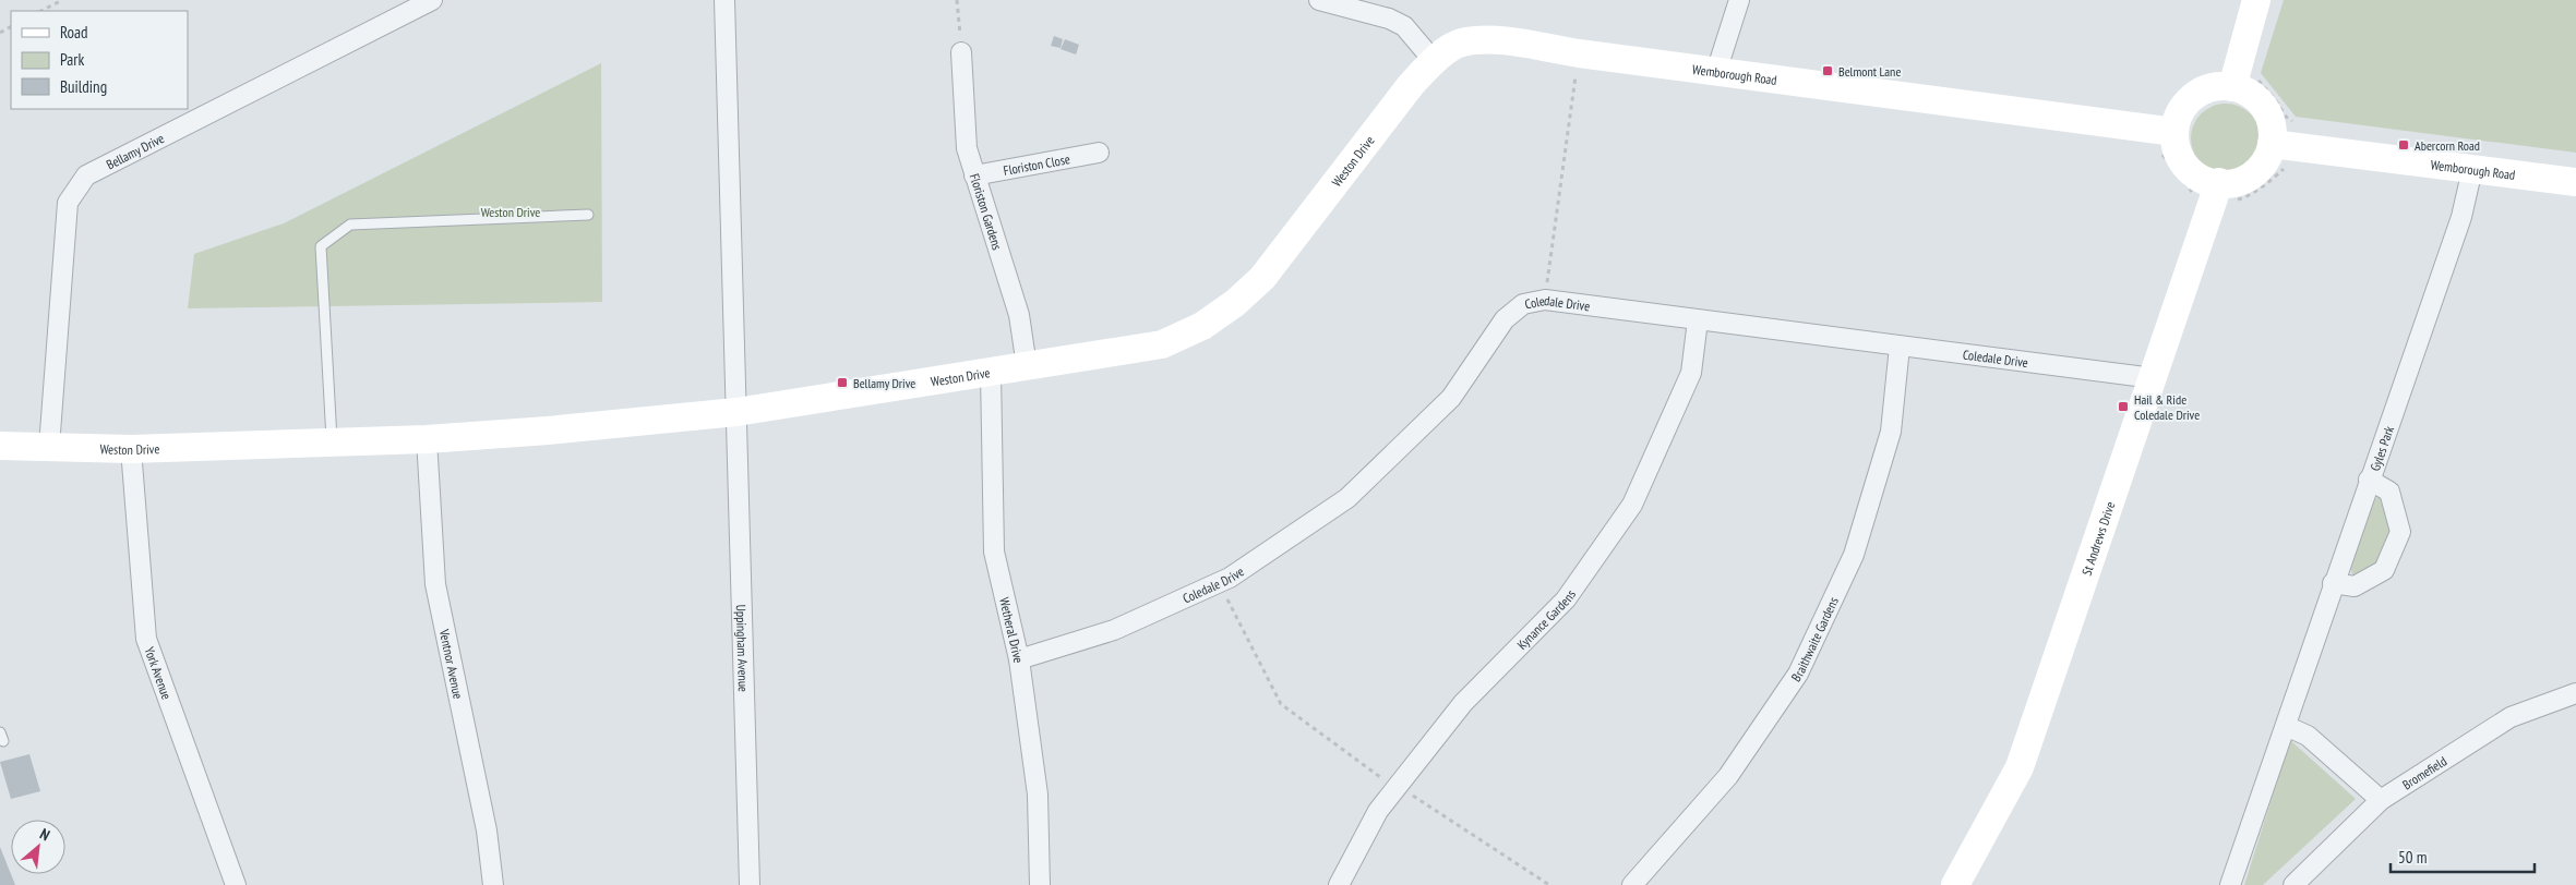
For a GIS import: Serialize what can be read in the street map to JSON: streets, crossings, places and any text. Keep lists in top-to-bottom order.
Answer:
{
  "streets": {
    "street": [
      "Wemborough Road",
      "Bellamy Drive",
      "Weston Drive",
      "Floriston Close",
      "Floriston Gardens",
      "Coledale Drive",
      "Gyles Park",
      "St Andrews Drive",
      "Kynance Gardens",
      "Wetheral Drive",
      "Braithwaite Gardens",
      "Uppingham Avenue",
      "Ventnor Avenue",
      "York Avenue",
      "Bromefield"
    ]
  },
  "crossings": [
    ["Wemborough Road", "Weston Drive"],
    ["Wemborough Road", "Gyles Park"],
    ["Wemborough Road", "St Andrews Drive"],
    ["Bellamy Drive", "Weston Drive"],
    ["Weston Drive", "Floriston Gardens"],
    ["Weston Drive", "Wetheral Drive"],
    ["Weston Drive", "Uppingham Avenue"],
    ["Weston Drive", "Ventnor Avenue"],
    ["Weston Drive", "York Avenue"],
    ["Floriston Close", "Floriston Gardens"],
    ["Coledale Drive", "St Andrews Drive"],
    ["Coledale Drive", "Kynance Gardens"],
    ["Coledale Drive", "Wetheral Drive"],
    ["Coledale Drive", "Braithwaite Gardens"]
  ],
  "parks": ["Weston Drive"],
  "places": {
    "transit": [
      "Belmont Lane",
      "Abercorn Road",
      "Bellamy Drive",
      "Hail & Ride Coledale Drive"
    ]
  },
  "legend": ["Road", "Park", "Building"],
  "scale_bar": "50 m",
  "north": "top right"
}
